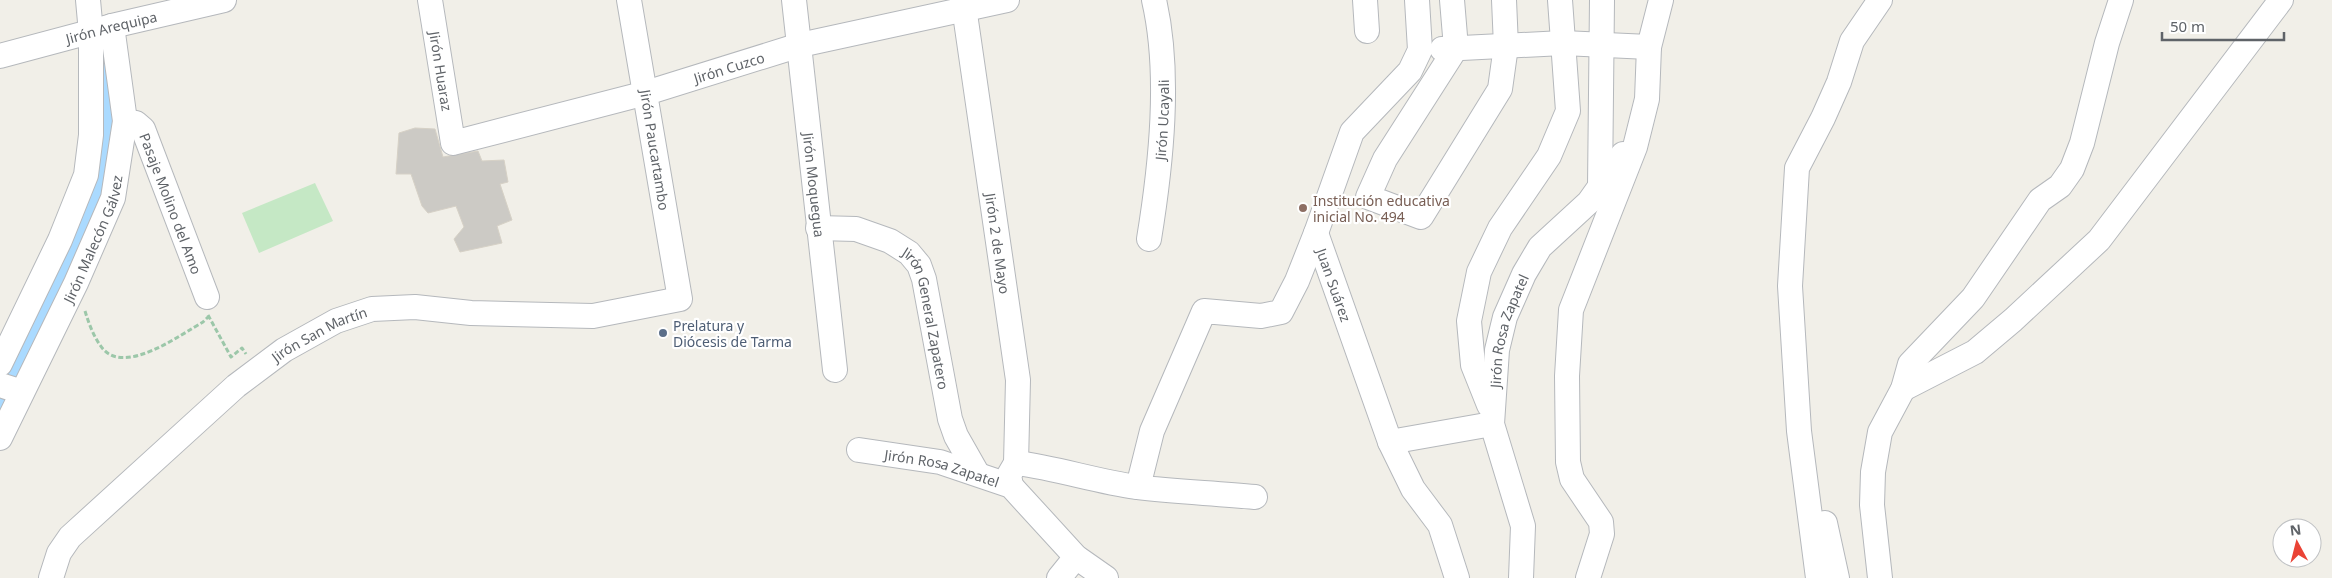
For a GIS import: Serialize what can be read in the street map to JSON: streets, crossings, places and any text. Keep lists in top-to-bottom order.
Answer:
{
  "streets": {
    "street": [
      "Jirón Arequipa",
      "Jirón Cuzco",
      "Jirón Huaraz",
      "Jirón Ucayali",
      "Jirón Paucartambo",
      "Jirón Moquegua",
      "Pasaje Molino del Amo",
      "Jirón Malecón Gálvez",
      "Jirón 2 de Mayo",
      "Juan Suárez",
      "Jirón General Zapatero",
      "Jirón Rosa Zapatel",
      "Jirón San Martín"
    ]
  },
  "crossings": [
    ["Jirón Arequipa", "Jirón Malecón Gálvez"],
    ["Jirón Cuzco", "Jirón Huaraz"],
    ["Jirón Cuzco", "Jirón Paucartambo"],
    ["Jirón Cuzco", "Jirón Moquegua"],
    ["Jirón Cuzco", "Jirón 2 de Mayo"],
    ["Jirón Paucartambo", "Jirón San Martín"],
    ["Jirón Moquegua", "Jirón General Zapatero"],
    ["Pasaje Molino del Amo", "Jirón Malecón Gálvez"],
    ["Jirón 2 de Mayo", "Jirón Rosa Zapatel"],
    ["Jirón General Zapatero", "Jirón Rosa Zapatel"]
  ],
  "places": ["Institución educativa inicial No. 494", "Prelatura y Diócesis de Tarma"],
  "scale_bar": "50 m",
  "north": "top"
}
